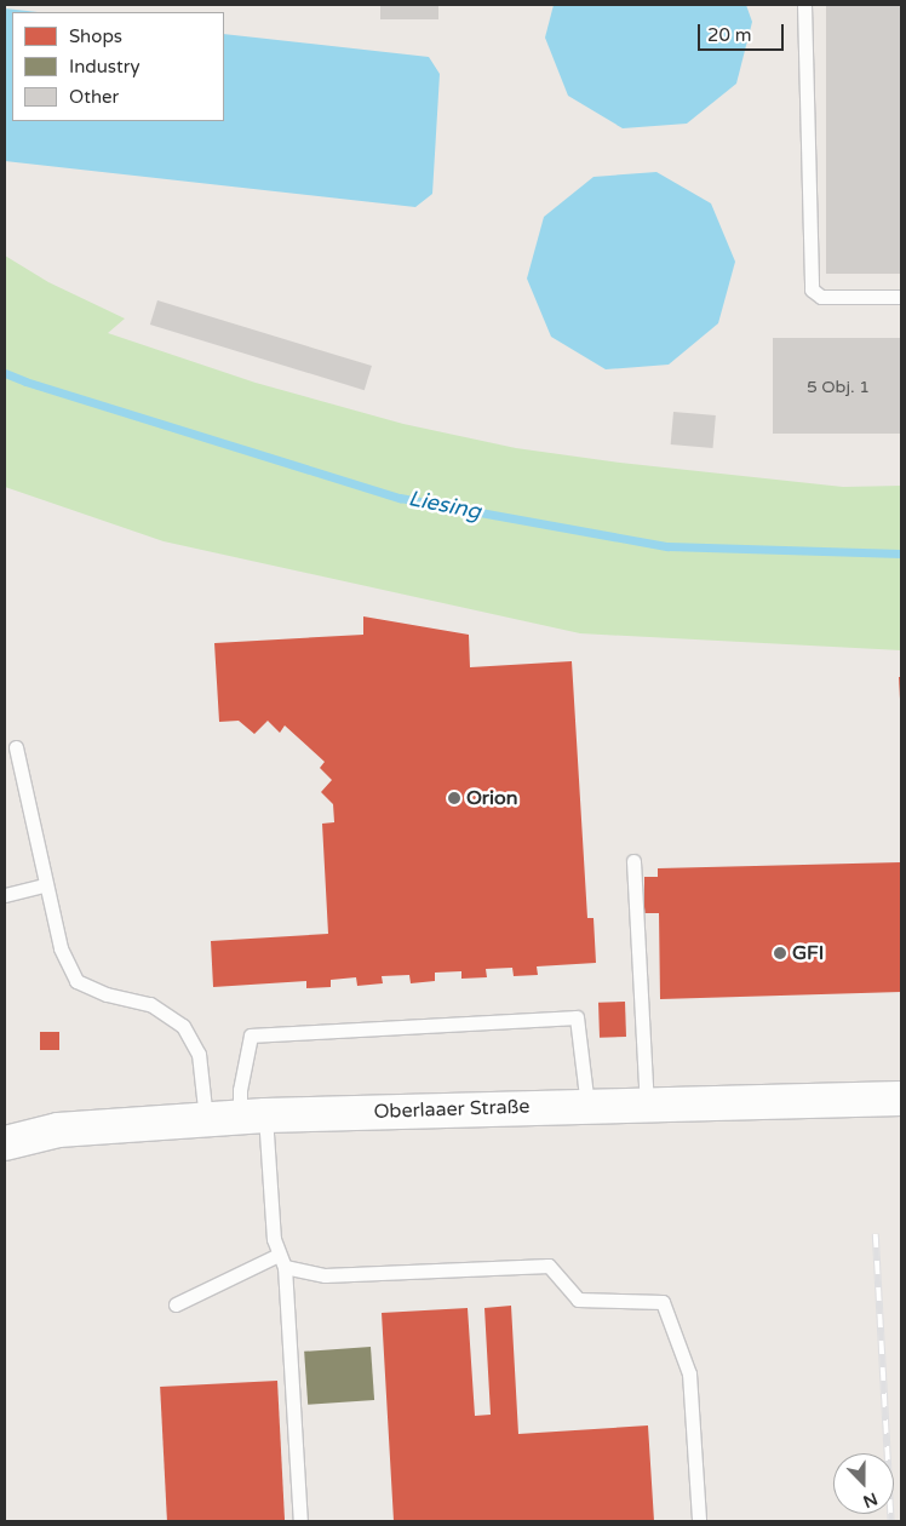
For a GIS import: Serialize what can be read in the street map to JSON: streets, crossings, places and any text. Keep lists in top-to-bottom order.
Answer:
{
  "streets": {
    "main road": ["Oberlaaer Straße"]
  },
  "water": ["Liesing"],
  "places": ["Orion", "GFI"],
  "house_numbers": ["5 Obj. 1"],
  "legend": ["Shops", "Industry", "Other"],
  "scale_bar": "20 m",
  "north": "bottom"
}
